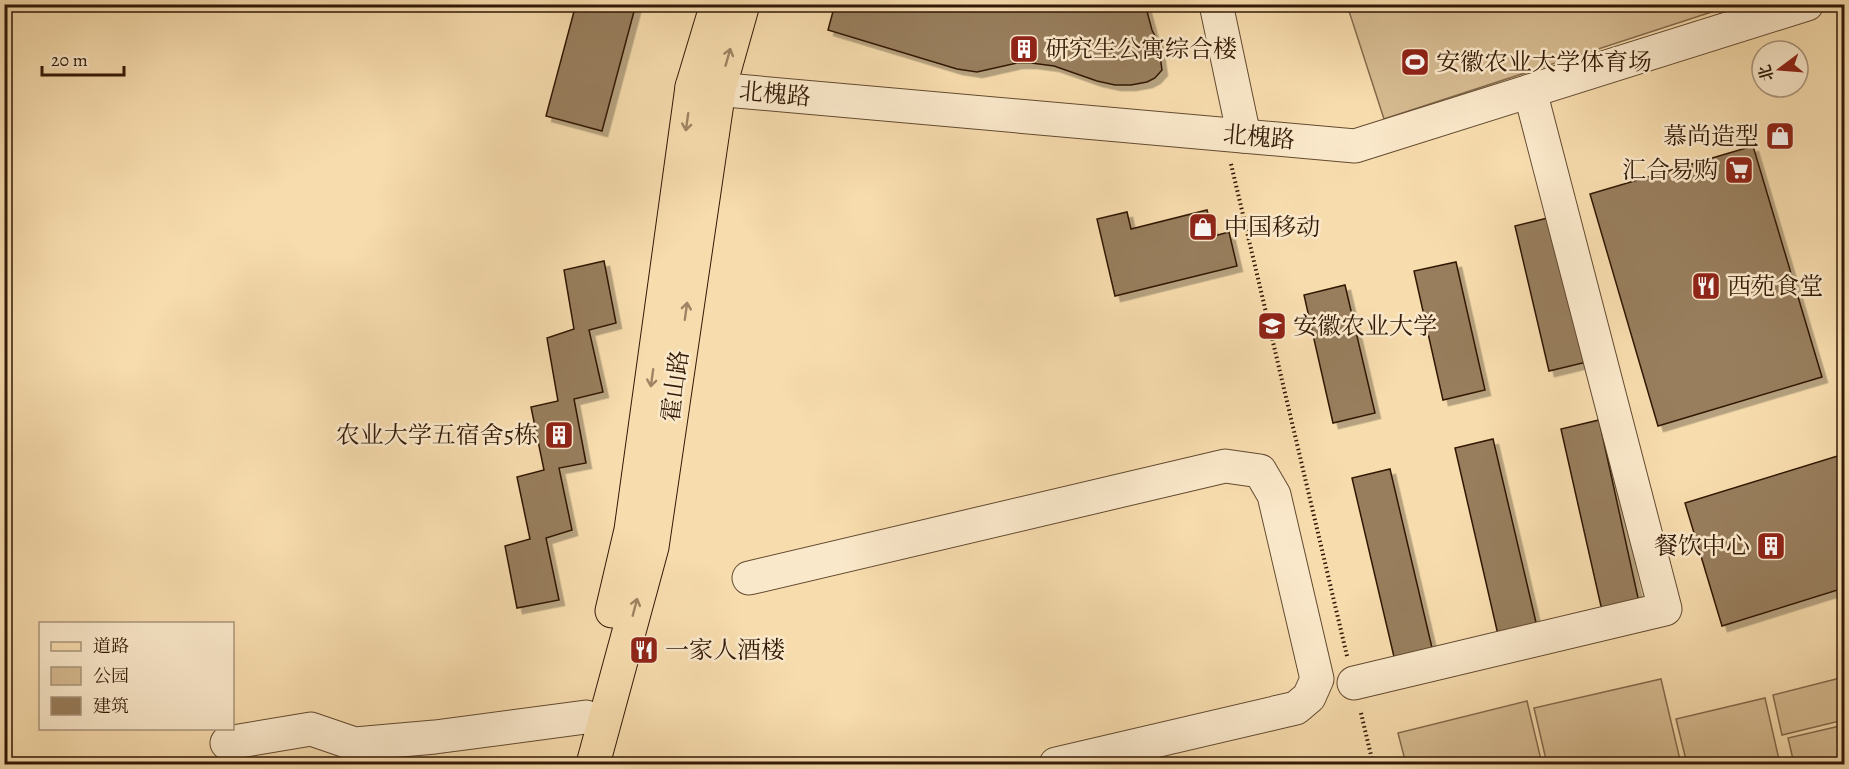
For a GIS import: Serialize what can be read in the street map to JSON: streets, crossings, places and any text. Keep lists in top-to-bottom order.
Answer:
{
  "streets": {
    "main road": ["霍山路"],
    "street": ["北槐路"]
  },
  "crossings": [
    ["北槐路", "霍山路"]
  ],
  "places": {
    "building": ["研究生公寓综合楼", "农业大学五宿舍5栋", "餐饮中心"],
    "sports": ["安徽农业大学体育场"],
    "shop": ["慕尚造型", "中国移动"],
    "supermarket": ["汇合易购"],
    "restaurant": ["西苑食堂", "一家人酒楼"],
    "school or university": ["安徽农业大学"]
  },
  "legend": ["道路", "公园", "建筑"],
  "scale_bar": "20 m",
  "north": "left"
}
